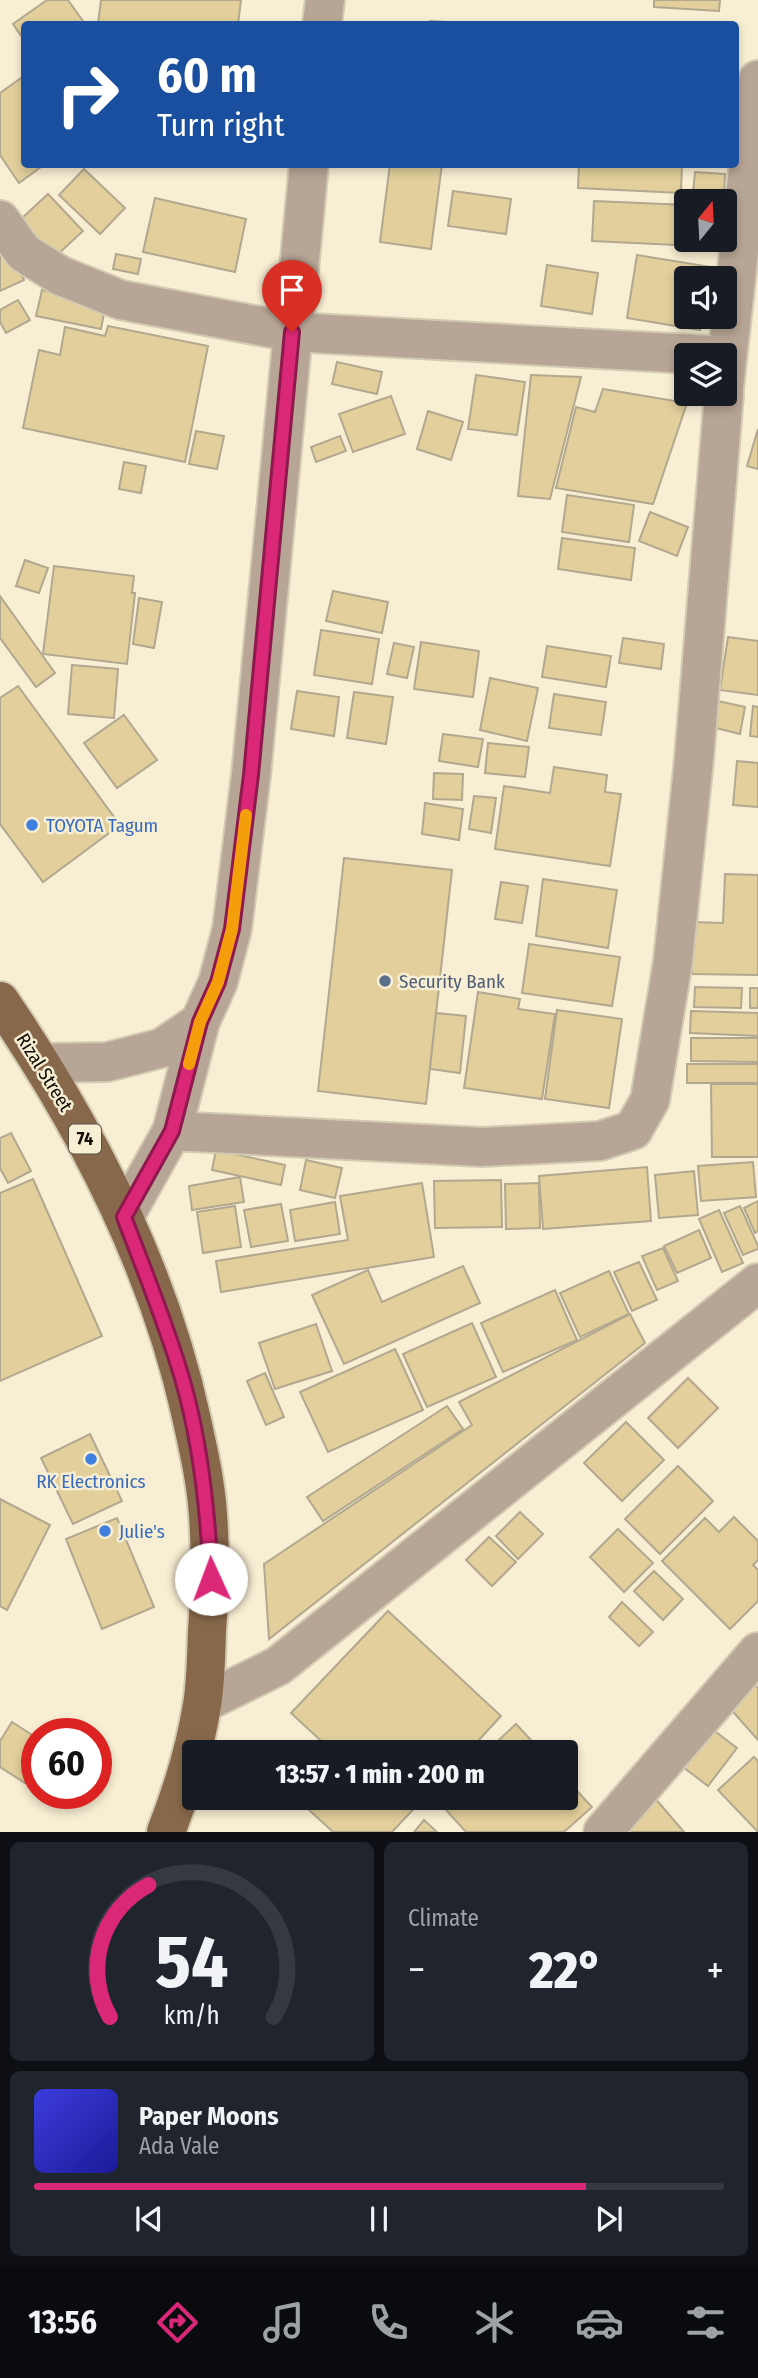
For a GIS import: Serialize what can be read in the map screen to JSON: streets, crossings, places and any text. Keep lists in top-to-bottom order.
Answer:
{
  "streets": {
    "main road": ["Rizal Street", "74"]
  },
  "places": [
    "TOYOTA Tagum",
    "Security Bank",
    "RK Electronics",
    "Julie's"
  ],
  "north": "top",
  "page": {
    "turn": ["60 m", "Turn right"],
    "limit": "60",
    "trip": "13:57 · 1 min · 200 m",
    "tile": "Climate",
    "heat": ["−", "22°", "+"],
    "song": ["Paper Moons", "Ada Vale"],
    "tabs": "13:56",
    "gauge": ["54", "km/h"]
  }
}
